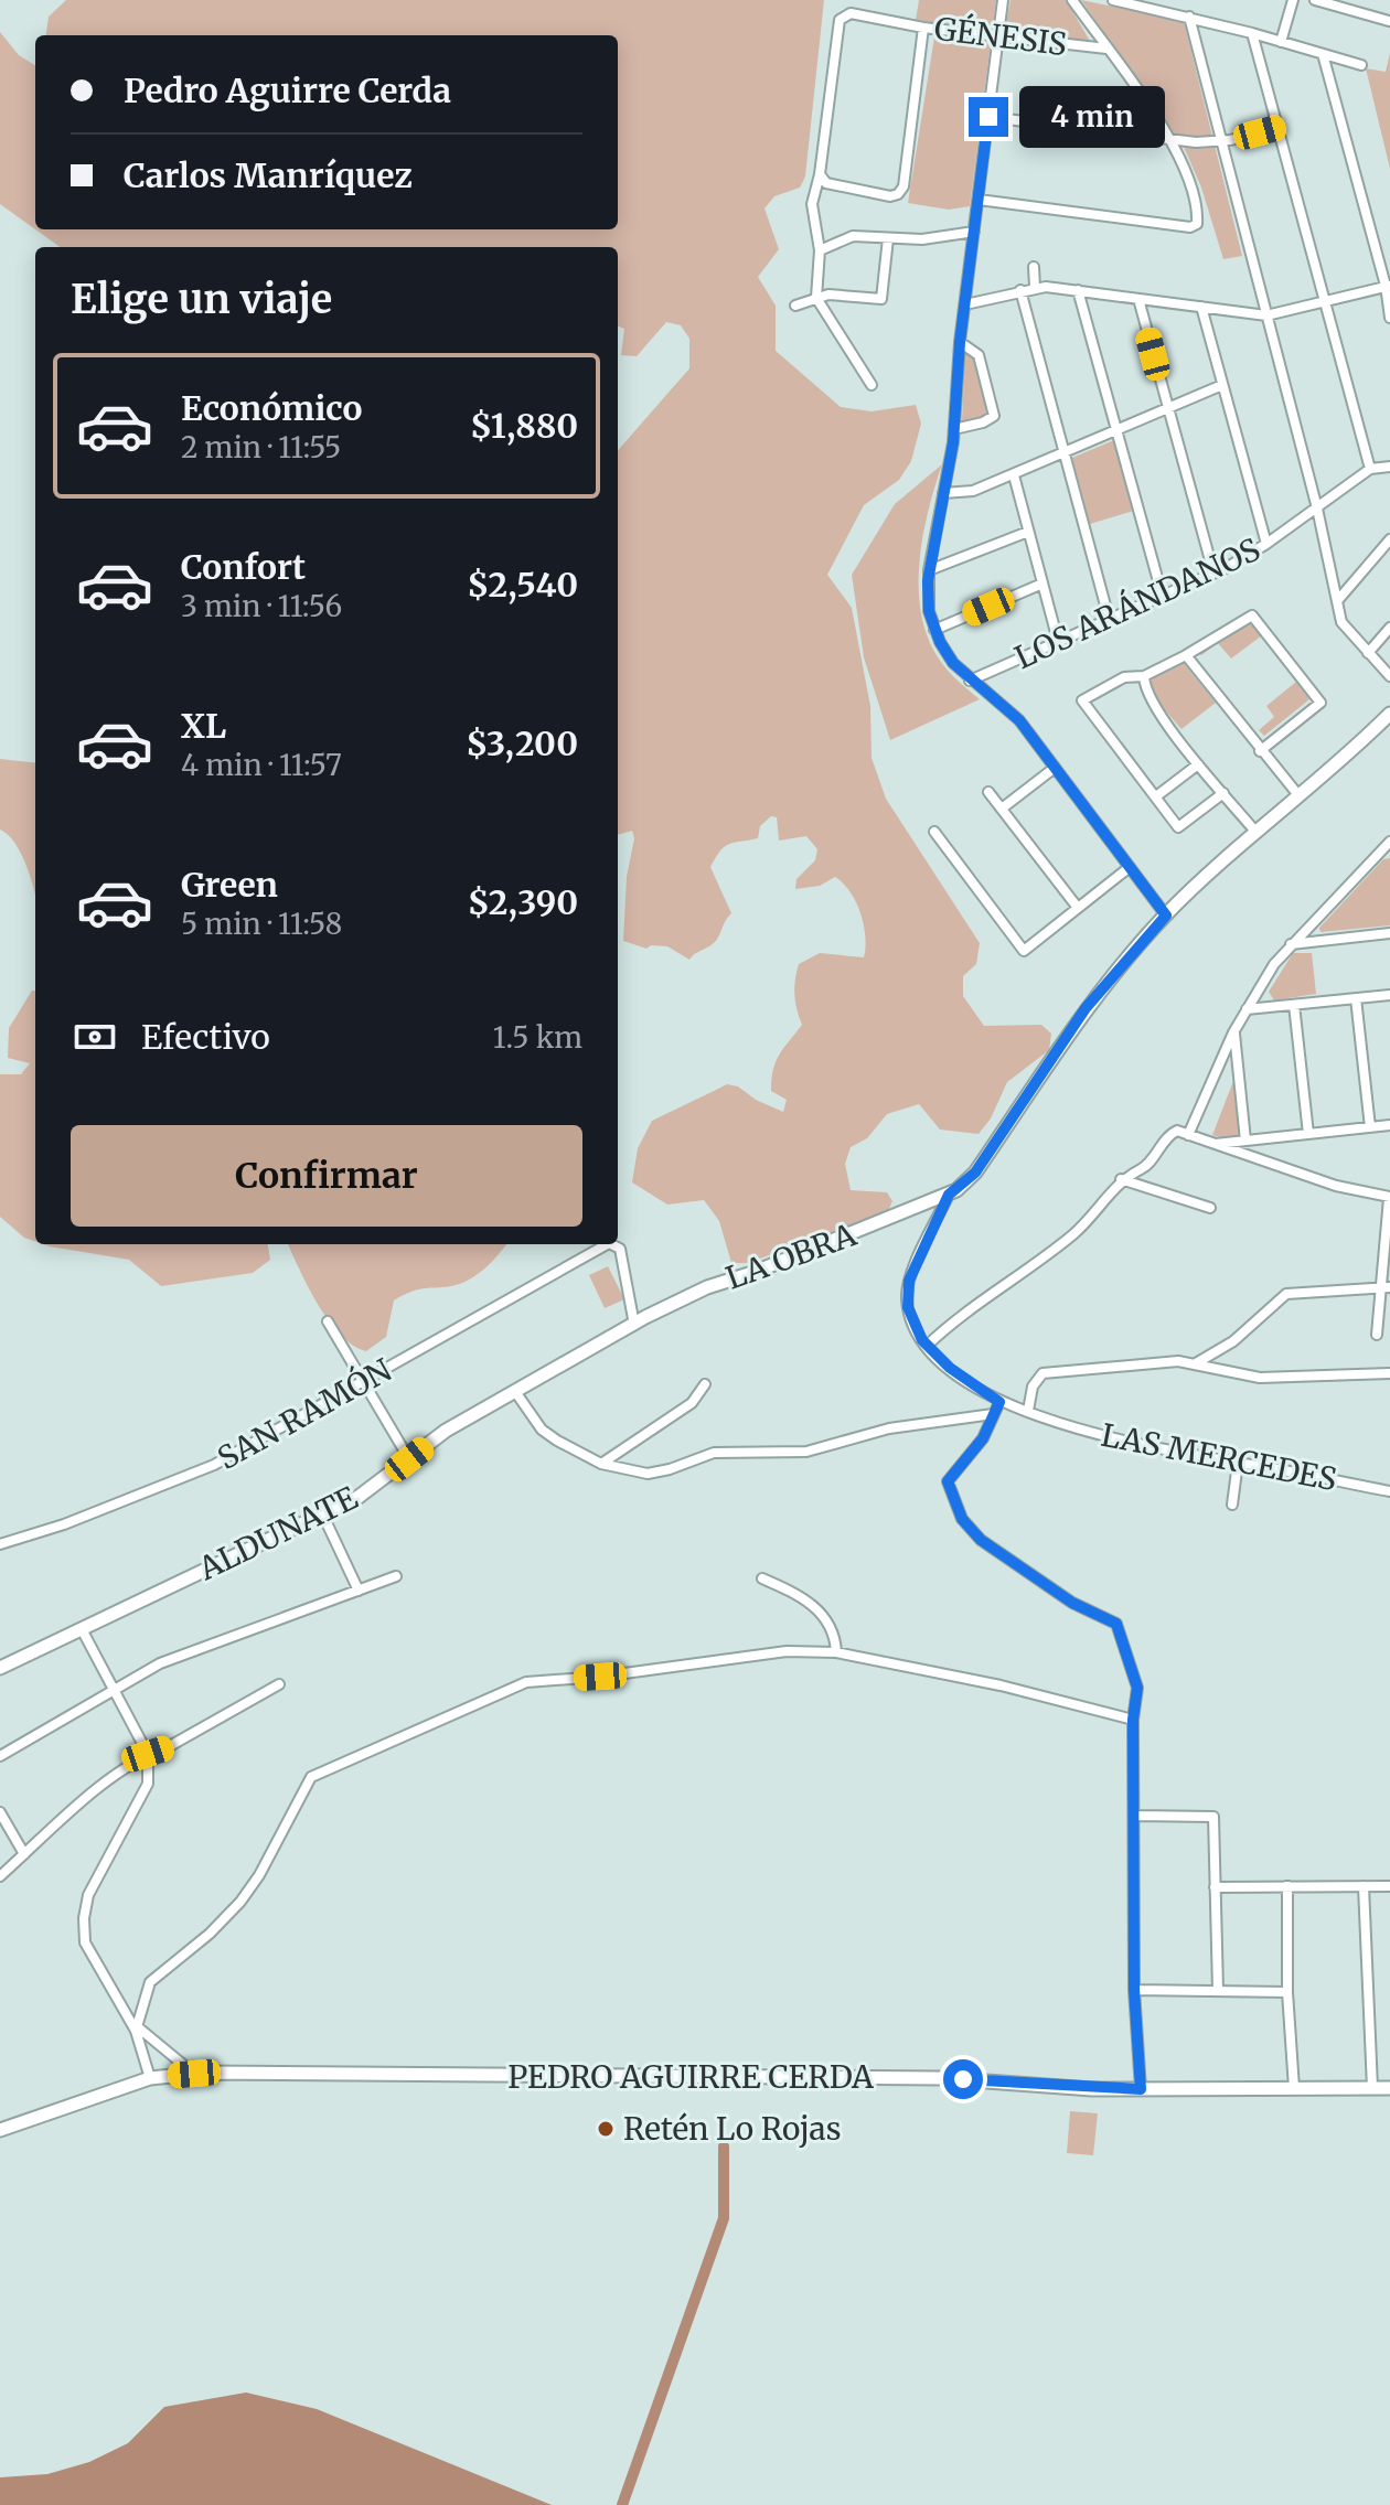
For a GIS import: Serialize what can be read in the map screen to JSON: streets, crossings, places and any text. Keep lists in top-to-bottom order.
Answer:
{
  "streets": {
    "street": [
      "GÉNESIS",
      "LOS ARÁNDANOS",
      "LA OBRA",
      "SAN RAMÓN",
      "LAS MERCEDES",
      "ALDUNATE",
      "PEDRO AGUIRRE CERDA"
    ]
  },
  "crossings": [
    ["LA OBRA", "SAN RAMÓN"],
    ["LA OBRA", "ALDUNATE"],
    ["SAN RAMÓN", "ALDUNATE"]
  ],
  "places": ["Retén Lo Rojas"],
  "page": {
    "banner": ["Pedro Aguirre Cerda", "Carlos Manríquez"],
    "bubble": "4 min",
    "heading": "Elige un viaje",
    "list": [
      {
        "name": "Económico",
        "note": "2 min · 11:55",
        "value": "$1,880"
      },
      {
        "name": "Confort",
        "note": "3 min · 11:56",
        "value": "$2,540"
      },
      {
        "name": "XL",
        "note": "4 min · 11:57",
        "value": "$3,200"
      },
      {
        "name": "Green",
        "note": "5 min · 11:58",
        "value": "$2,390"
      }
    ],
    "pay": ["Efectivo", "1.5 km"],
    "buttons": "Confirmar"
  }
}
